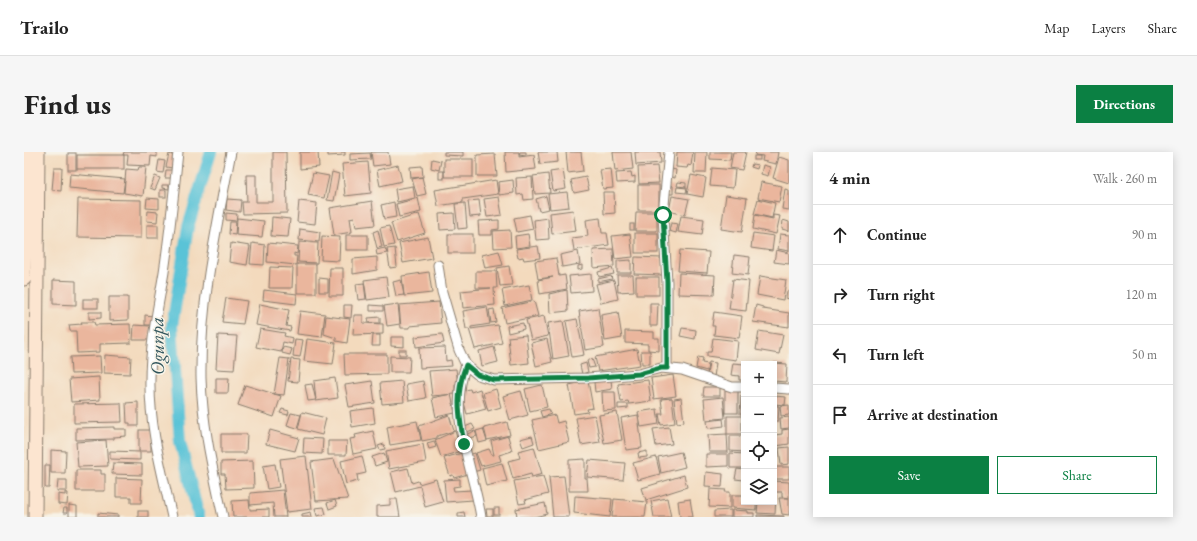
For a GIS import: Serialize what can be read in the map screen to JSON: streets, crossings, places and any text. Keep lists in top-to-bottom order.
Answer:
{
  "water": ["Ogunpa"],
  "page": {
    "header": "Trailo",
    "nav": ["Map", "Layers", "Share"],
    "buttons": [
      "Directions",
      ["Save", "Share"]
    ],
    "title": "Find us",
    "heading": ["4 min", "Walk · 260 m"],
    "list": [
      ["Continue", "90 m"],
      ["Turn right", "120 m"],
      ["Turn left", "50 m"],
      "Arrive at destination"
    ],
    "map_buttons": ["+", "−"]
  }
}
